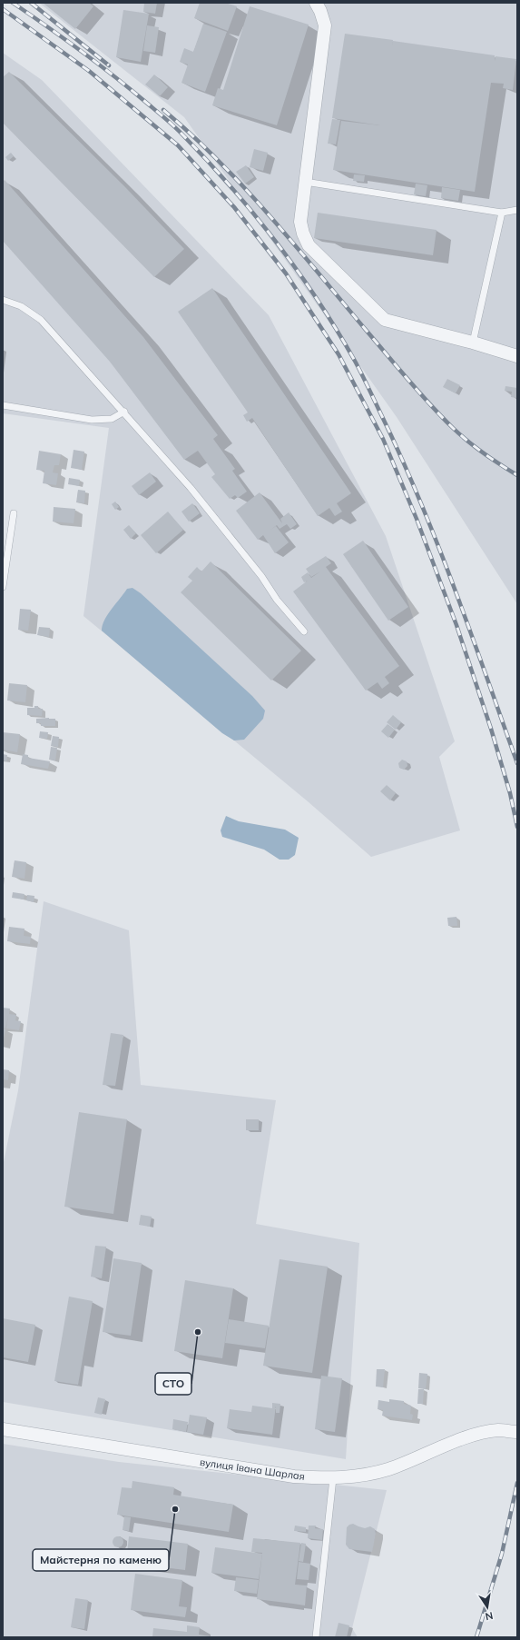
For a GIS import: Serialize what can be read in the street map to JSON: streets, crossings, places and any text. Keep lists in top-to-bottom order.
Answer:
{
  "streets": {
    "street": ["вулиця Івана Шарлая"]
  },
  "places": ["СТО", "Майстерня по каменю"],
  "north": "bottom"
}
